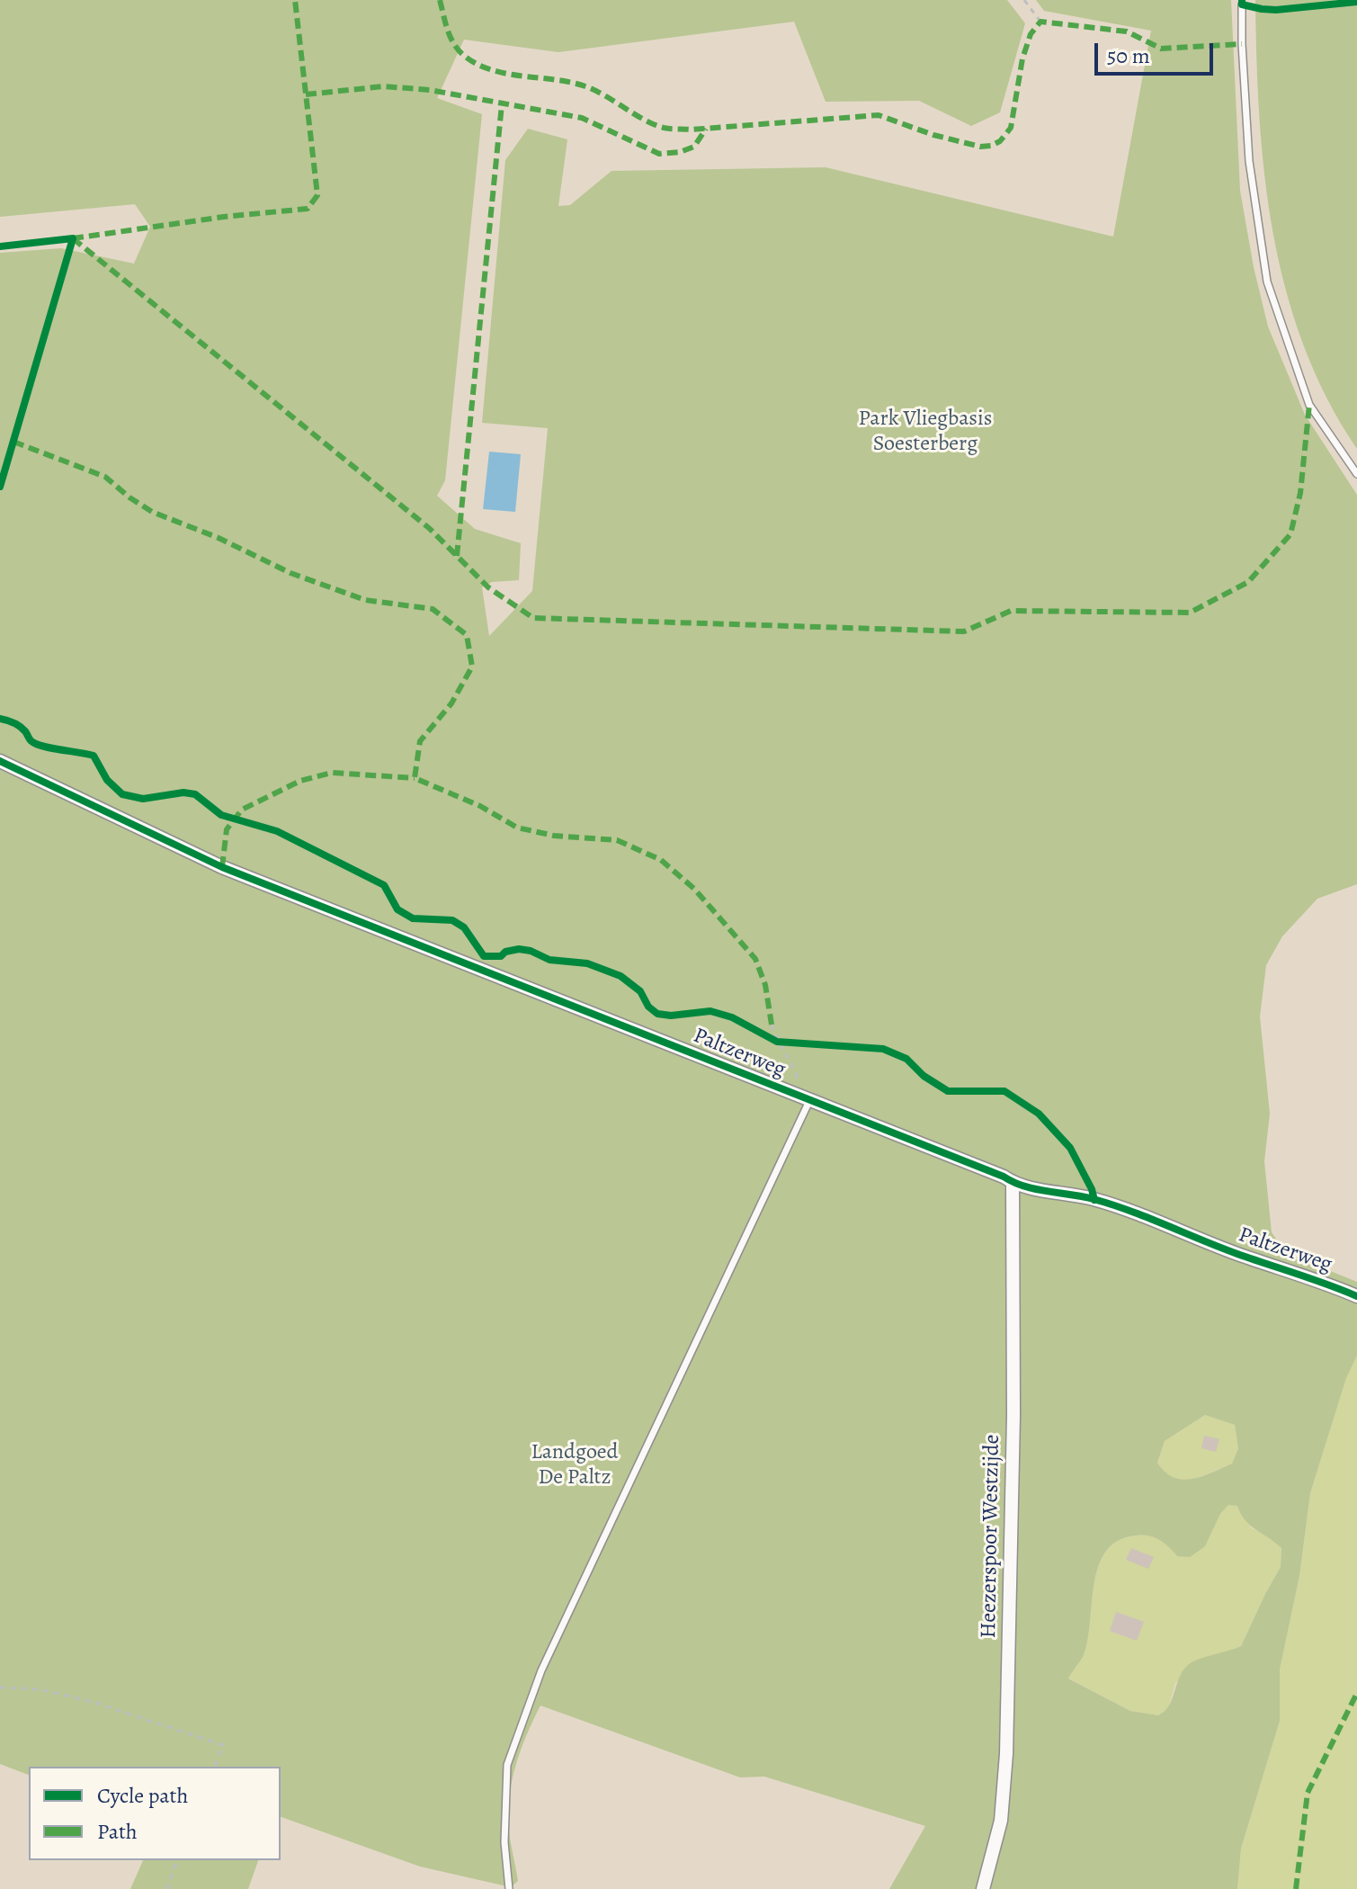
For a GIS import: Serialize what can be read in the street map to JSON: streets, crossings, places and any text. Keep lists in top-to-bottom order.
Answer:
{
  "streets": {
    "street": ["Paltzerweg", "Heezerspoor Westzijde"]
  },
  "crossings": [
    ["Paltzerweg", "Heezerspoor Westzijde"]
  ],
  "parks": ["Park Vliegbasis Soesterberg", "Landgoed De Paltz"],
  "legend": ["Cycle path", "Path"],
  "scale_bar": "50 m"
}
